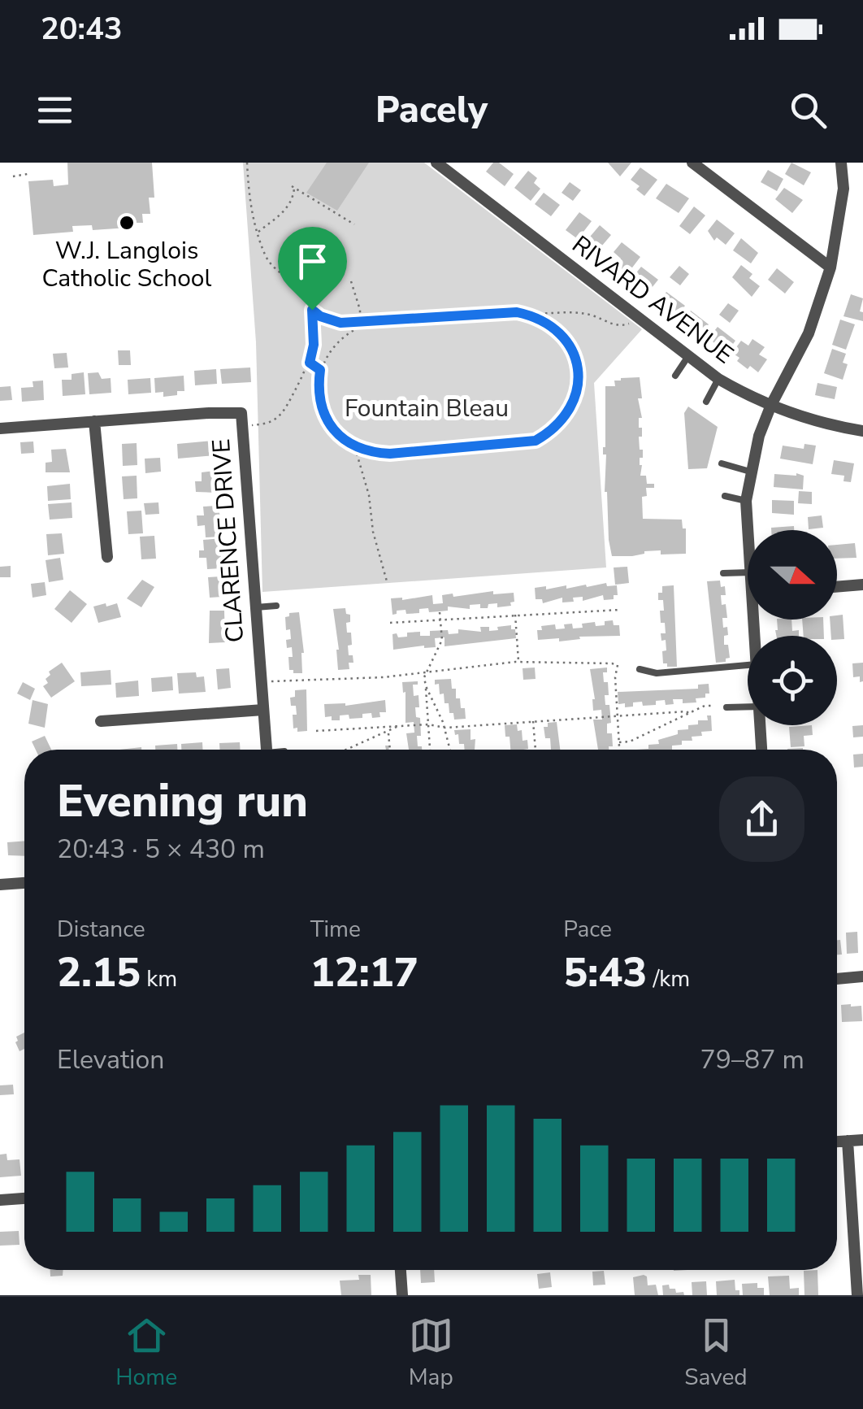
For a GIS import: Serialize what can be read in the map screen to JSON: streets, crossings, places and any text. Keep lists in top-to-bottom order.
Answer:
{
  "streets": {
    "street": ["RIVARD AVENUE", "CLARENCE DRIVE"]
  },
  "parks": ["Fountain Bleau"],
  "places": ["W.J. Langlois Catholic School"],
  "north": "right",
  "page": {
    "status": "20:43",
    "header": "Pacely",
    "heading": ["Evening run", "20:43 · 5 × 430 m"],
    "stats": [
      ["Distance", "2.15 km"],
      ["Time", "12:17"],
      ["Pace", "5:43 /km"]
    ],
    "chart": ["Elevation", "79–87 m"],
    "tabs": ["Home", "Map", "Saved"]
  }
}
